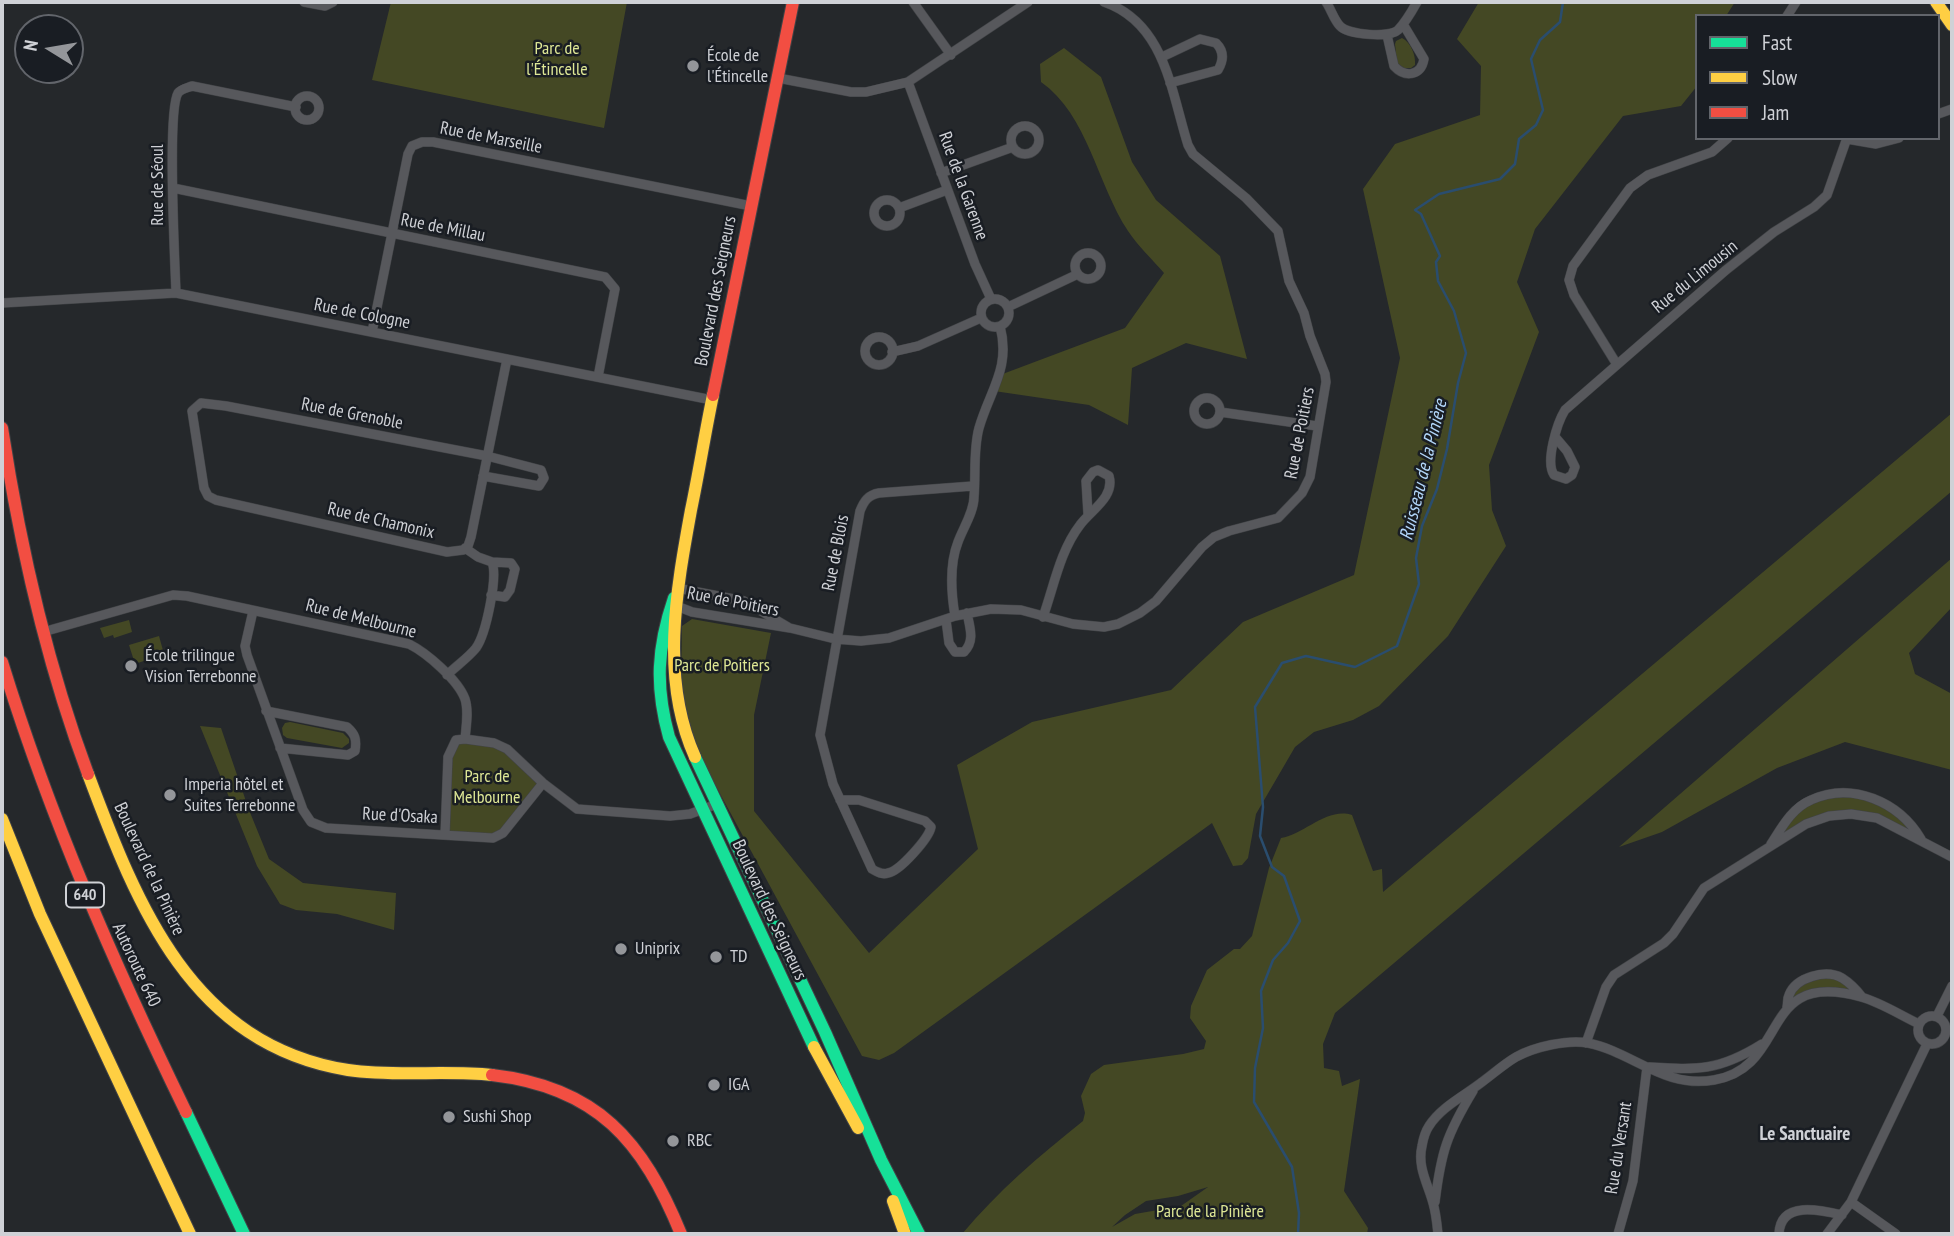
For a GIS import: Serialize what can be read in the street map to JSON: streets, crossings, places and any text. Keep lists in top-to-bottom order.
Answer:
{
  "streets": {
    "main road": [
      "Boulevard des Seigneurs",
      "Boulevard de la Pinière",
      "640",
      "Autoroute 640"
    ],
    "street": [
      "Rue de Marseille",
      "Rue de Séoul",
      "Rue de la Garenne",
      "Rue de Millau",
      "Rue du Limousin",
      "Rue de Cologne",
      "Rue de Grenoble",
      "Rue de Poitiers",
      "Rue de Chamonix",
      "Rue de Blois",
      "Rue de Melbourne",
      "Rue d'Osaka",
      "Rue du Versant"
    ]
  },
  "crossings": [
    ["Rue de Marseille", "Rue de Millau"],
    ["Rue de Marseille", "Boulevard des Seigneurs"],
    ["Rue de Marseille", "Rue de Cologne"],
    ["Rue de Séoul", "Rue de Millau"],
    ["Rue de Séoul", "Rue de Cologne"],
    ["Rue de Millau", "Rue de Cologne"],
    ["Boulevard des Seigneurs", "Rue de Cologne"],
    ["Boulevard des Seigneurs", "Rue de Poitiers"],
    ["Rue de Grenoble", "Rue de Chamonix"],
    ["Rue de Poitiers", "Rue de Blois"],
    ["Rue de Melbourne", "Rue d'Osaka"],
    ["Rue de Melbourne", "Boulevard de la Pinière"]
  ],
  "districts": ["Le Sanctuaire"],
  "water": ["Ruisseau de la Pinière"],
  "parks": [
    "Parc de l'Étincelle",
    "Parc de Poitiers",
    "Parc de Melbourne",
    "Parc de la Pinière"
  ],
  "places": [
    "École de l'Étincelle",
    "École trilingue Vision Terrebonne",
    "Imperia hôtel et Suites Terrebonne",
    "Uniprix",
    "TD",
    "IGA",
    "Sushi Shop",
    "RBC"
  ],
  "legend": ["Fast", "Slow", "Jam"],
  "north": "left"
}
